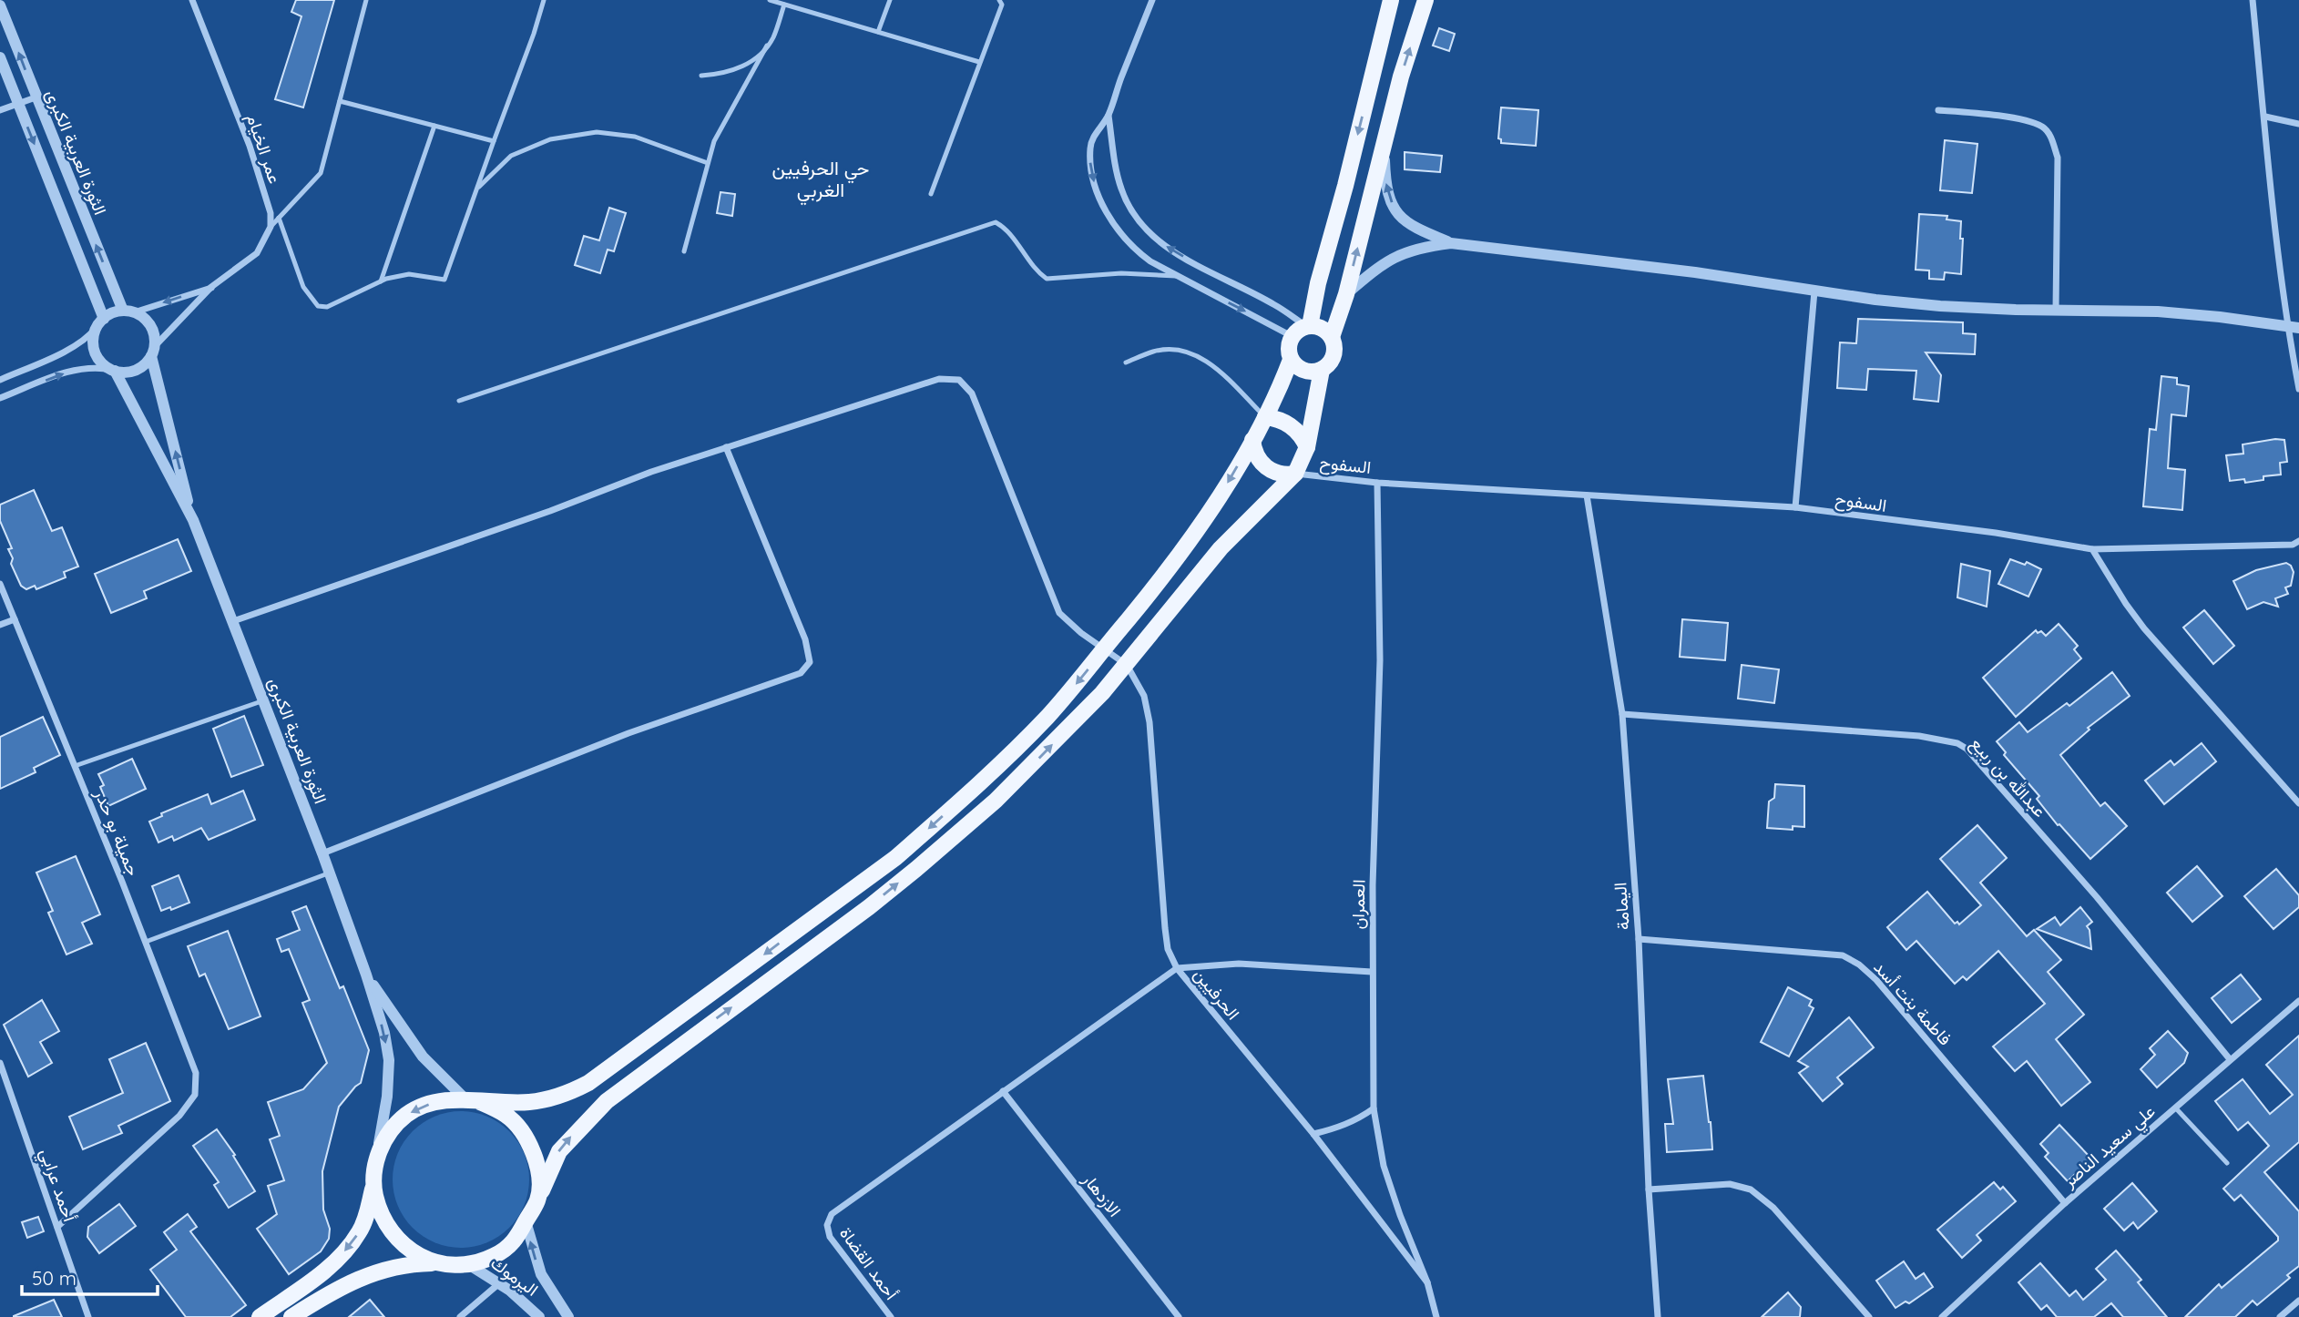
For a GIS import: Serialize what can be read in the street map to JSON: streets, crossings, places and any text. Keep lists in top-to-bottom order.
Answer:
{
  "streets": {
    "street": [
      "عمر الخيام",
      "الثورة العربية الكبرى",
      "السفوح",
      "عبدالله بن ربيع",
      "جميلة بو حدر",
      "العمران",
      "اليمامة",
      "الحرفيين",
      "فاطمة بنت أسد",
      "علي سعيد الناصر",
      "أحمد عرابي",
      "الازدهار",
      "أحمد القضاة",
      "اليرموك"
    ]
  },
  "crossings": [
    ["الثورة العربية الكبرى", "اليرموك"],
    ["السفوح", "العمران"],
    ["السفوح", "اليمامة"],
    ["عبدالله بن ربيع", "اليمامة"],
    ["عبدالله بن ربيع", "علي سعيد الناصر"],
    ["جميلة بو حدر", "أحمد عرابي"],
    ["العمران", "الحرفيين"],
    ["اليمامة", "فاطمة بنت أسد"],
    ["فاطمة بنت أسد", "علي سعيد الناصر"],
    ["الازدهار", "أحمد القضاة"]
  ],
  "one_way": ["اليرموك"],
  "districts": ["حي الحرفيين الغربي"],
  "scale_bar": "50 m"
}
